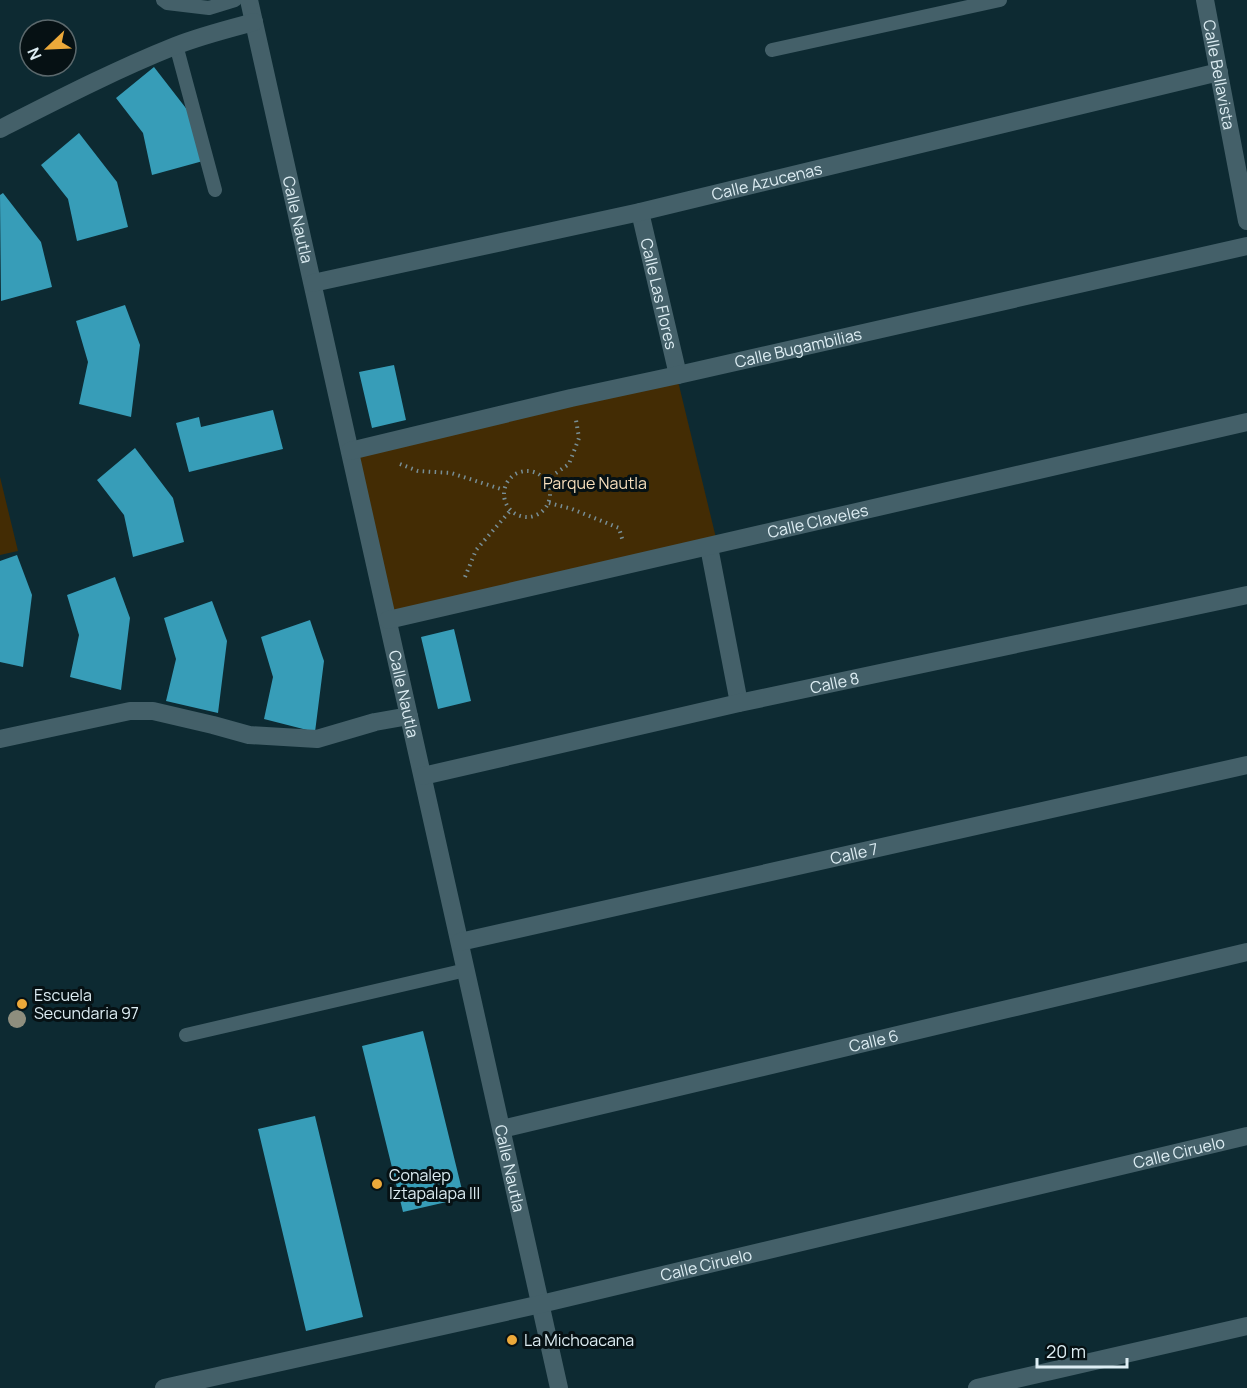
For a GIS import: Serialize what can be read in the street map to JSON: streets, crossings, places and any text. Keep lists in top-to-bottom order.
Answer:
{
  "streets": {
    "street": [
      "Calle Bellavista",
      "Calle Azucenas",
      "Calle Nautla",
      "Calle Las Flores",
      "Calle Bugambilias",
      "Calle Claveles",
      "Calle 8",
      "Calle 7",
      "Calle 6",
      "Calle Ciruelo"
    ]
  },
  "crossings": [
    ["Calle Bellavista", "Calle Azucenas"],
    ["Calle Azucenas", "Calle Nautla"],
    ["Calle Azucenas", "Calle Las Flores"],
    ["Calle Nautla", "Calle Bugambilias"],
    ["Calle Nautla", "Calle Claveles"],
    ["Calle Nautla", "Calle 8"],
    ["Calle Nautla", "Calle 7"],
    ["Calle Nautla", "Calle 6"],
    ["Calle Nautla", "Calle Ciruelo"],
    ["Calle Las Flores", "Calle Bugambilias"]
  ],
  "parks": ["Parque Nautla"],
  "places": ["Escuela Secundaria 97", "Conalep Iztapalapa III", "La Michoacana"],
  "scale_bar": "20 m",
  "north": "bottom left"
}
